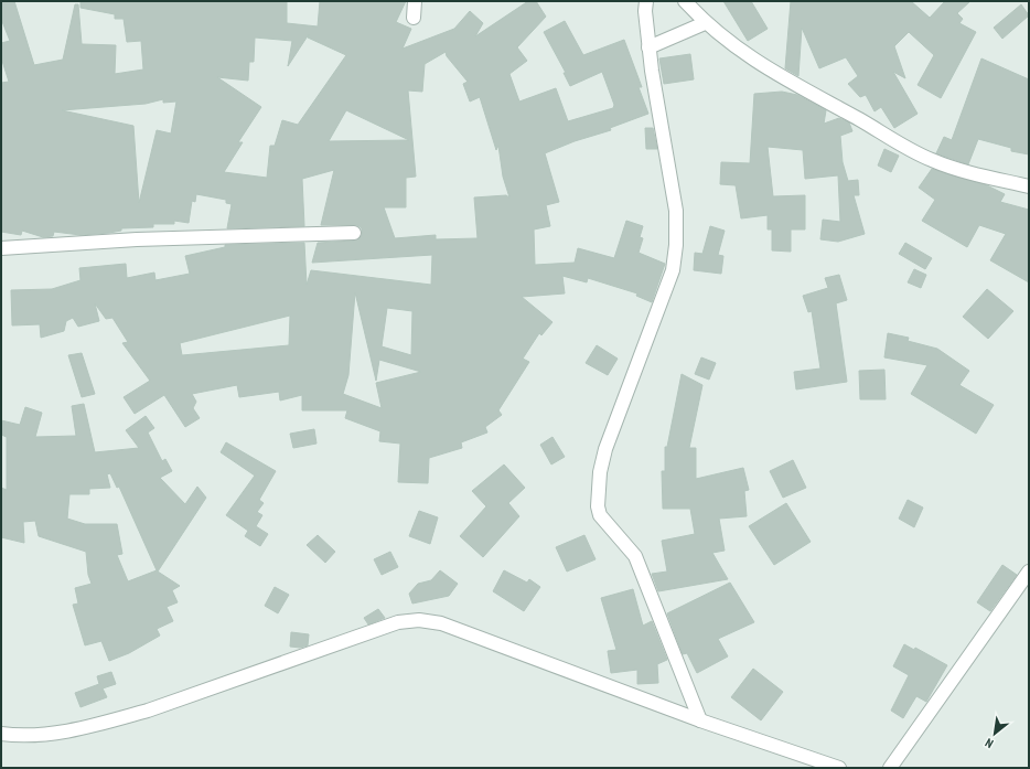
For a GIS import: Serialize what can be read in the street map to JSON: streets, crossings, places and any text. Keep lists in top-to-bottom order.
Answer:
{
  "north": "bottom left"
}
